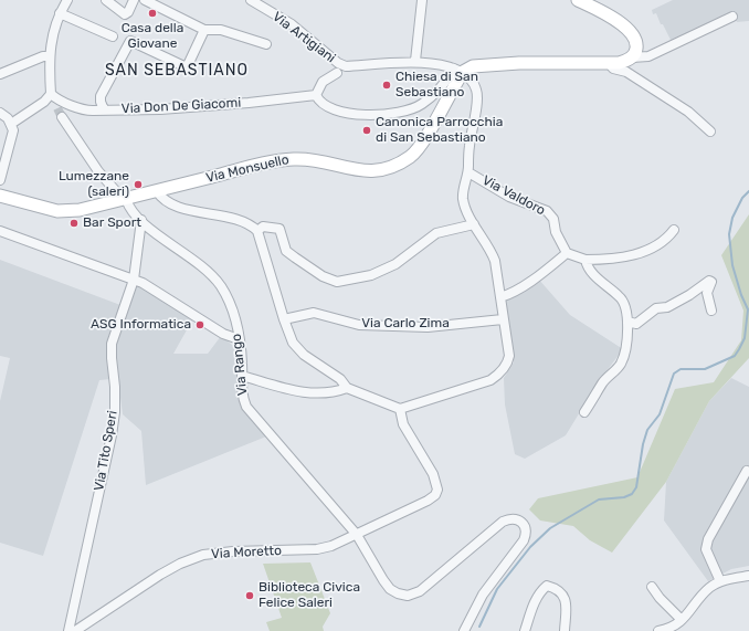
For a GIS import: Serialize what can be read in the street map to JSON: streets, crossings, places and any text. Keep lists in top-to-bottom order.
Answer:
{
  "streets": {
    "main road": ["Via Monsuello"],
    "street": [
      "Via Artigiani",
      "Via Don De Giacomi",
      "Via Valdoro",
      "Via Carlo Zima",
      "Via Rango",
      "Via Tito Speri",
      "Via Moretto"
    ]
  },
  "crossings": [
    ["Via Artigiani", "Via Monsuello"],
    ["Via Monsuello", "Via Rango"],
    ["Via Rango", "Via Tito Speri"],
    ["Via Rango", "Via Moretto"]
  ],
  "districts": ["SAN SEBASTIANO"],
  "places": [
    "Casa della Giovane",
    "Chiesa di San Sebastiano",
    "Canonica Parrocchia di San Sebastiano",
    "Lumezzane (saleri)",
    "Bar Sport",
    "ASG Informatica",
    "Biblioteca Civica Felice Saleri"
  ]
}
